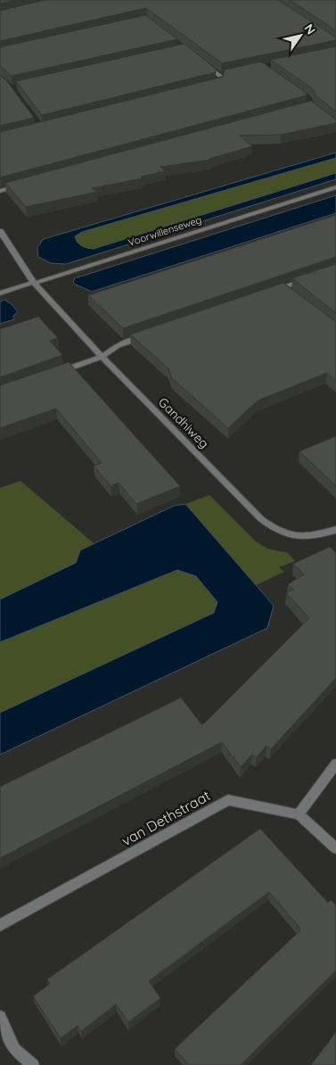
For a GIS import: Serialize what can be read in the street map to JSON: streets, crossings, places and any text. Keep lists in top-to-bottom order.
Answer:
{
  "streets": {
    "street": ["Voorwillenseweg", "Gandhiweg", "van Dethstraat"]
  },
  "crossings": [
    ["Voorwillenseweg", "Gandhiweg"]
  ],
  "north": "top right"
}
